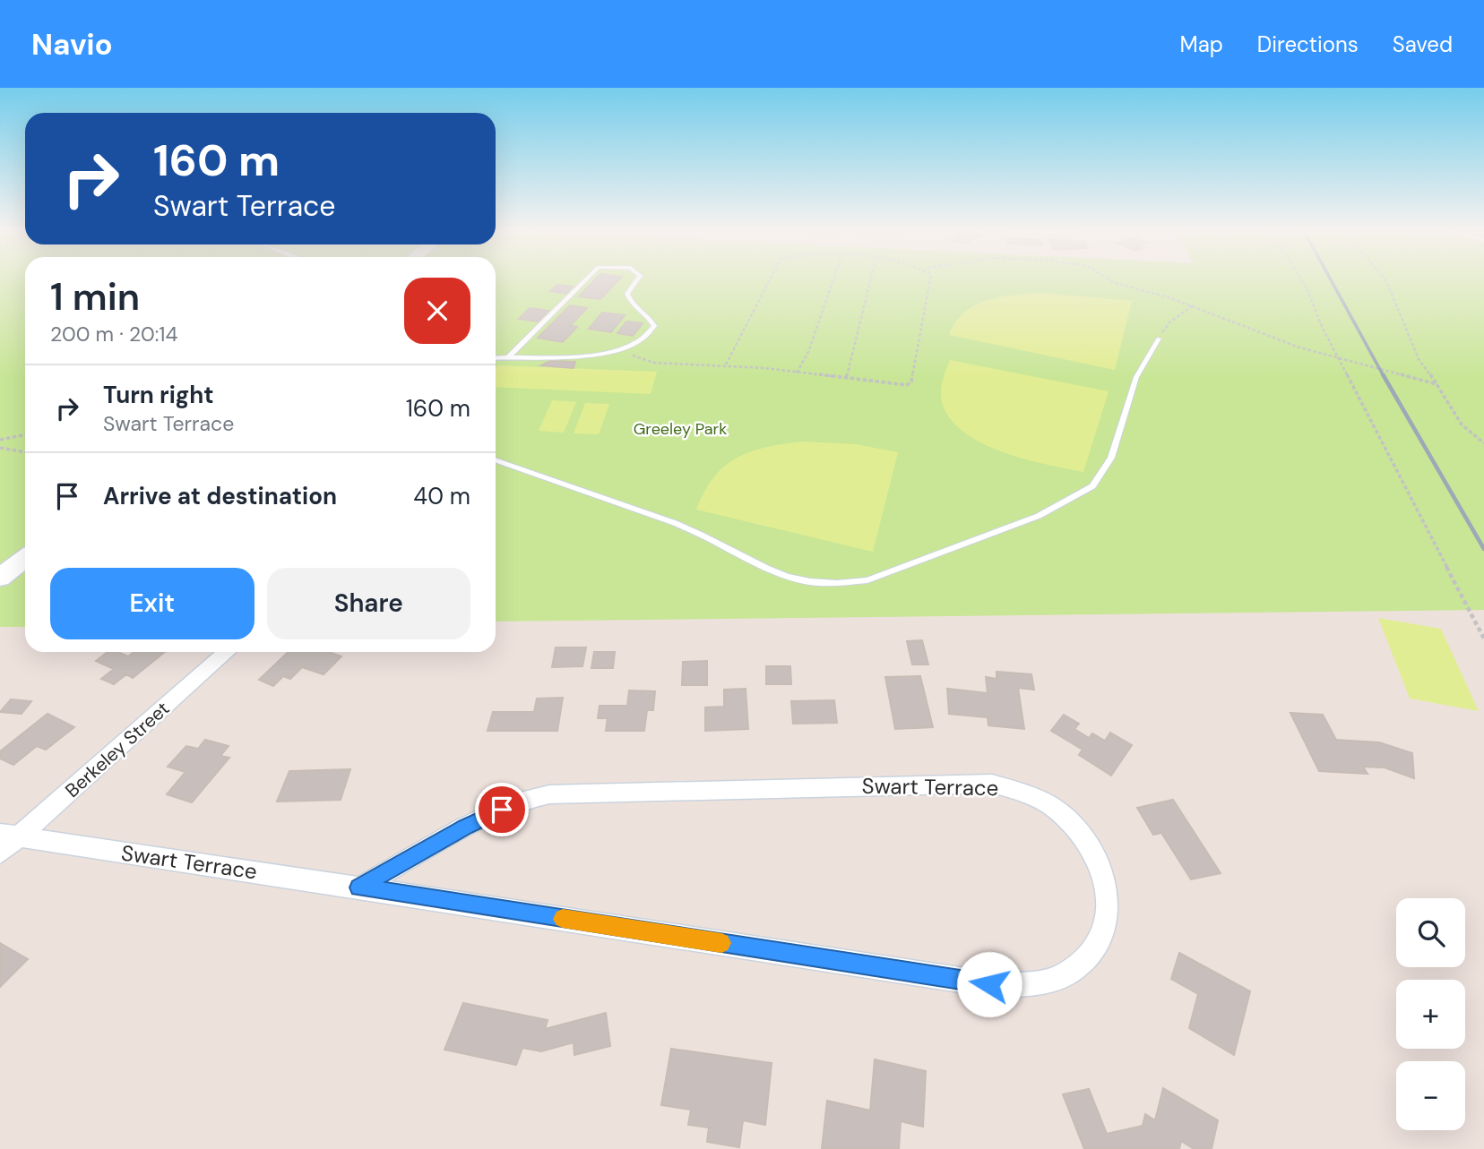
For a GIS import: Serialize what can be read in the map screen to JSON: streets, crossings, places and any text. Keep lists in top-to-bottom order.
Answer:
{
  "streets": {
    "street": ["Berkeley Street", "Swart Terrace"]
  },
  "crossings": [
    ["Berkeley Street", "Swart Terrace"]
  ],
  "parks": ["Greeley Park"],
  "page": {
    "header": "Navio",
    "nav": ["Map", "Directions", "Saved"],
    "turn": ["160 m", "Swart Terrace"],
    "heading": ["1 min", "200 m · 20:14"],
    "list": [
      {
        "name": "Turn right",
        "note": "Swart Terrace",
        "value": "160 m"
      },
      {
        "name": "Arrive at destination",
        "value": "40 m"
      }
    ],
    "buttons": ["Exit", "Share"],
    "map_buttons": ["+", "−"]
  }
}
